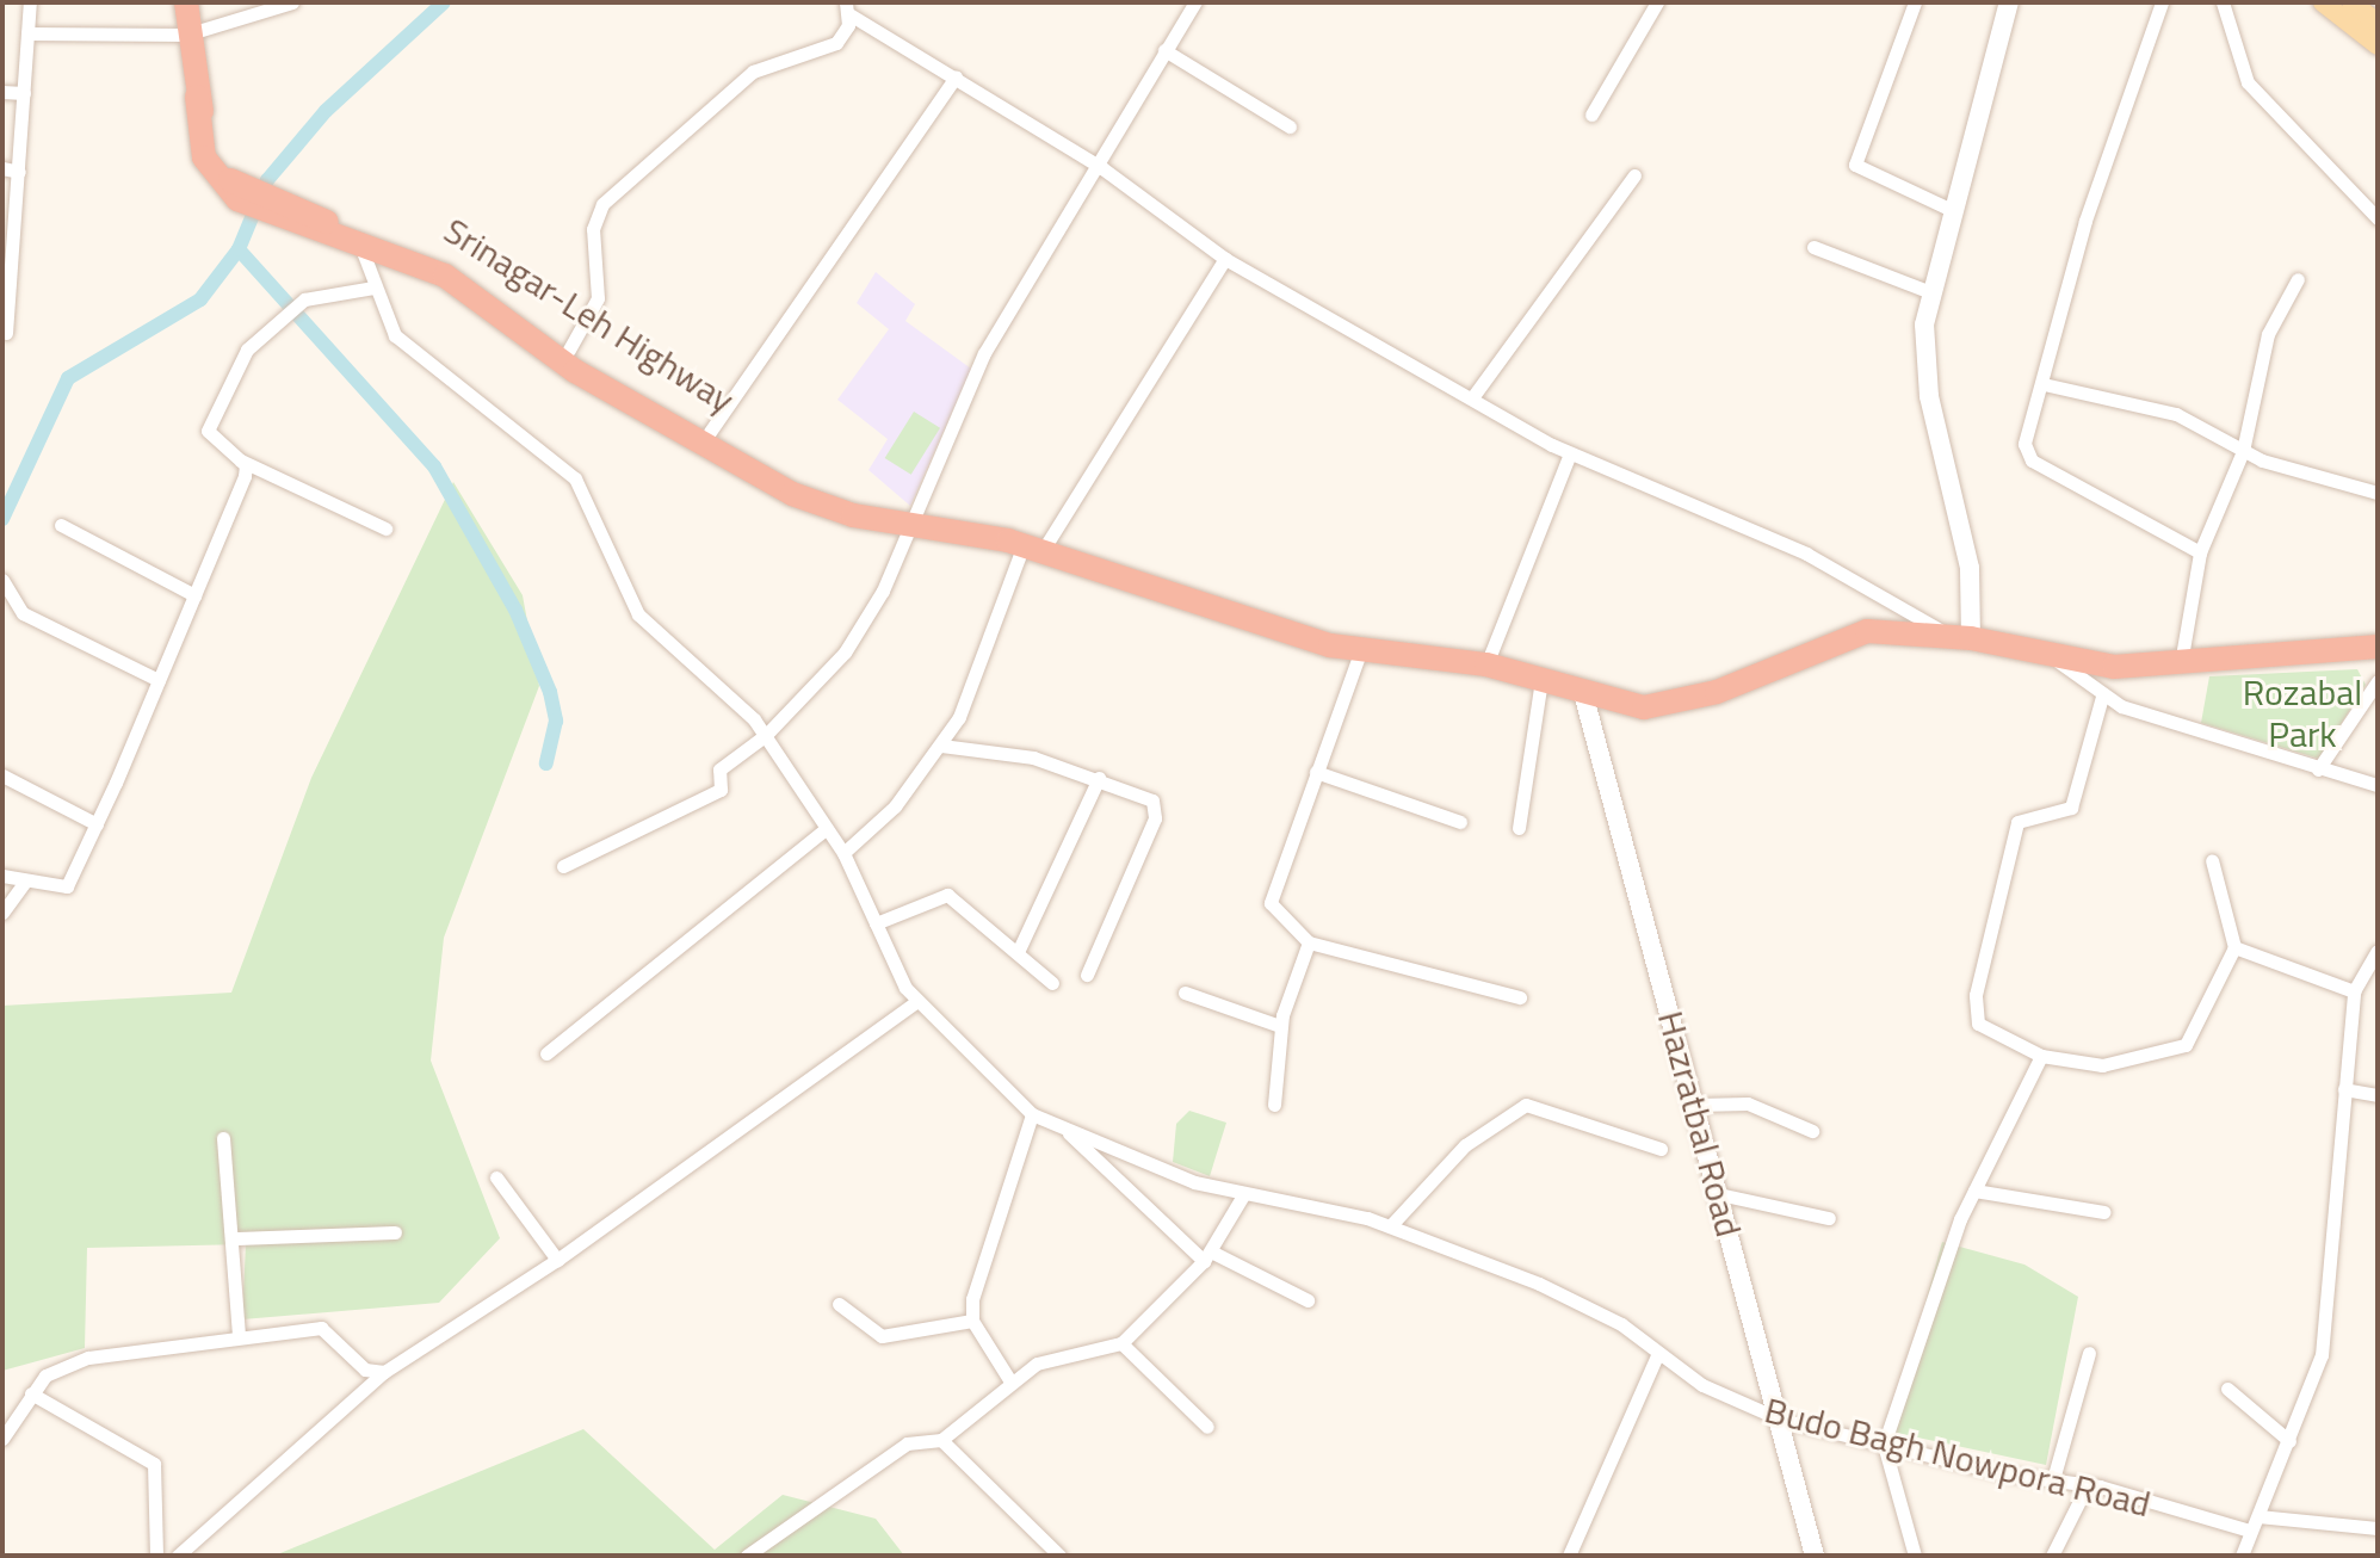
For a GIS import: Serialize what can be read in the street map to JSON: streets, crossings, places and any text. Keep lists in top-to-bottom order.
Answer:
{
  "streets": {
    "highway": ["Srinagar-Leh Highway"],
    "main road": ["Hazratbal Road"],
    "street": ["Budo Bagh Nowpora Road"]
  },
  "crossings": [
    ["Srinagar-Leh Highway", "Budo Bagh Nowpora Road"],
    ["Hazratbal Road", "Budo Bagh Nowpora Road"]
  ],
  "parks": ["Rozabal Park"]
}
